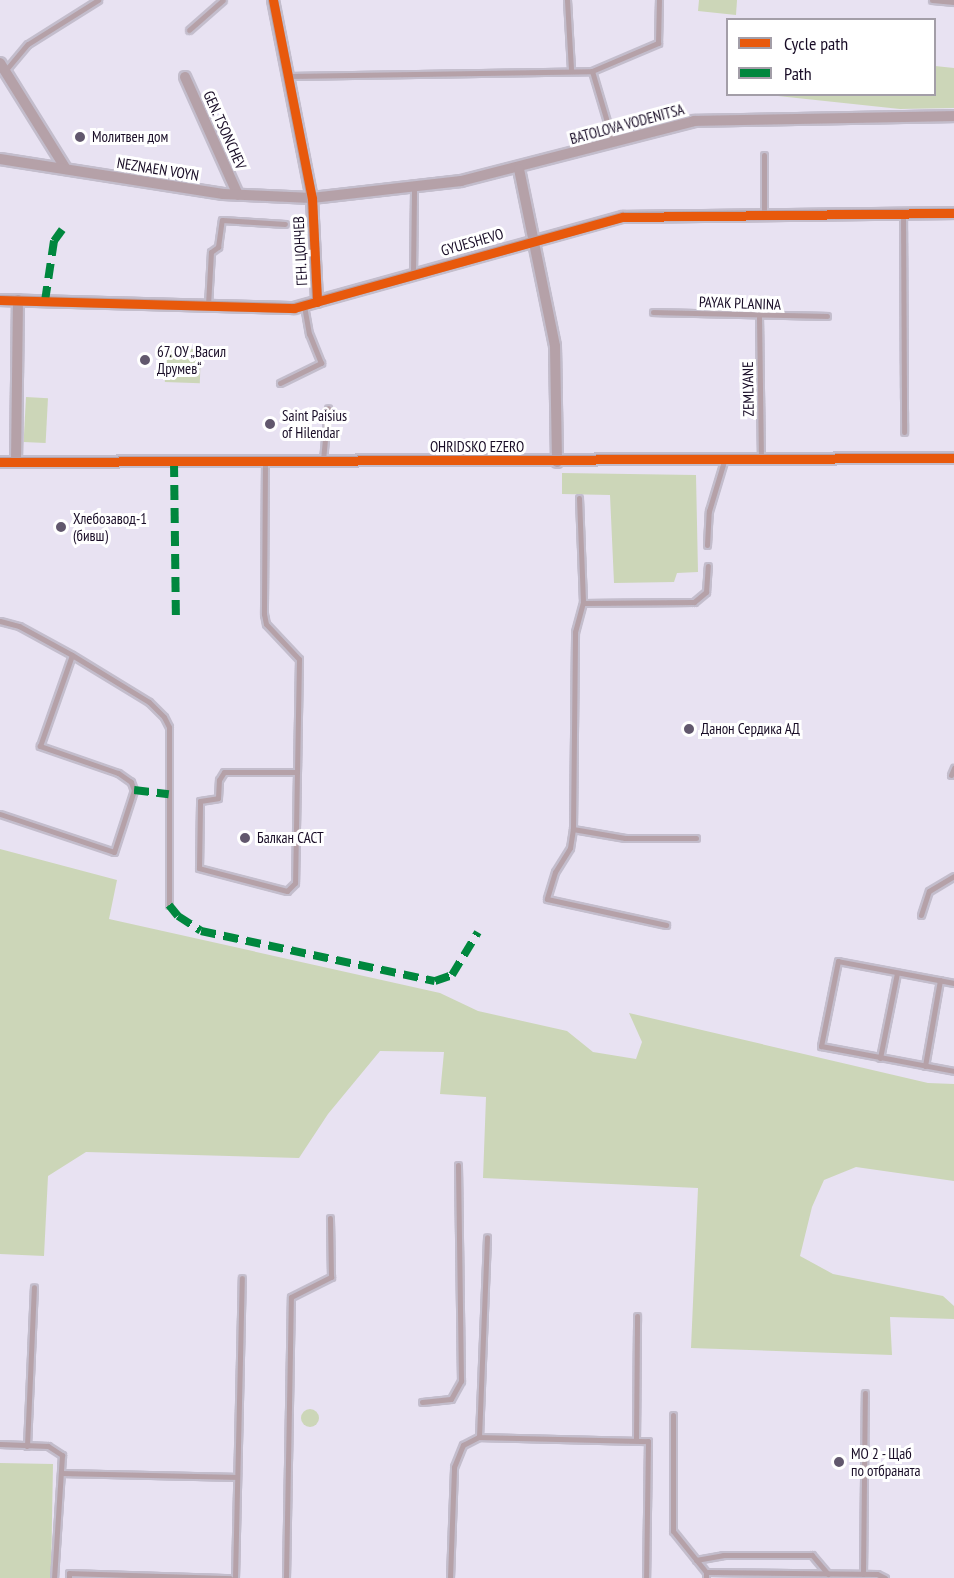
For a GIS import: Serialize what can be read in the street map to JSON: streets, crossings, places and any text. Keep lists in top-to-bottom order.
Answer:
{
  "streets": {
    "street": [
      "BATOLOVA VODENITSA",
      "GEN. TSONCHEV",
      "NEZNAEN VOYN",
      "GYUESHEVO",
      "ГЕН. ЦОНЧЕВ",
      "OHRIDSKO EZERO"
    ],
    "lane": ["PAYAK PLANINA", "ZEMLYANE"]
  },
  "crossings": [
    ["BATOLOVA VODENITSA", "NEZNAEN VOYN"],
    ["BATOLOVA VODENITSA", "ГЕН. ЦОНЧЕВ"],
    ["GEN. TSONCHEV", "NEZNAEN VOYN"],
    ["NEZNAEN VOYN", "ГЕН. ЦОНЧЕВ"],
    ["GYUESHEVO", "ГЕН. ЦОНЧЕВ"],
    ["PAYAK PLANINA", "ZEMLYANE"],
    ["ZEMLYANE", "OHRIDSKO EZERO"]
  ],
  "places": [
    "Молитвен дом",
    "67. ОУ „Васил Друмев“",
    "Saint Paisius of Hilendar",
    "Хлебозавод-1 (бивш)",
    "Данон Сердика АД",
    "Балкан САСТ",
    "МО 2 - Щаб по отбраната"
  ],
  "legend": ["Cycle path", "Path"]
}
